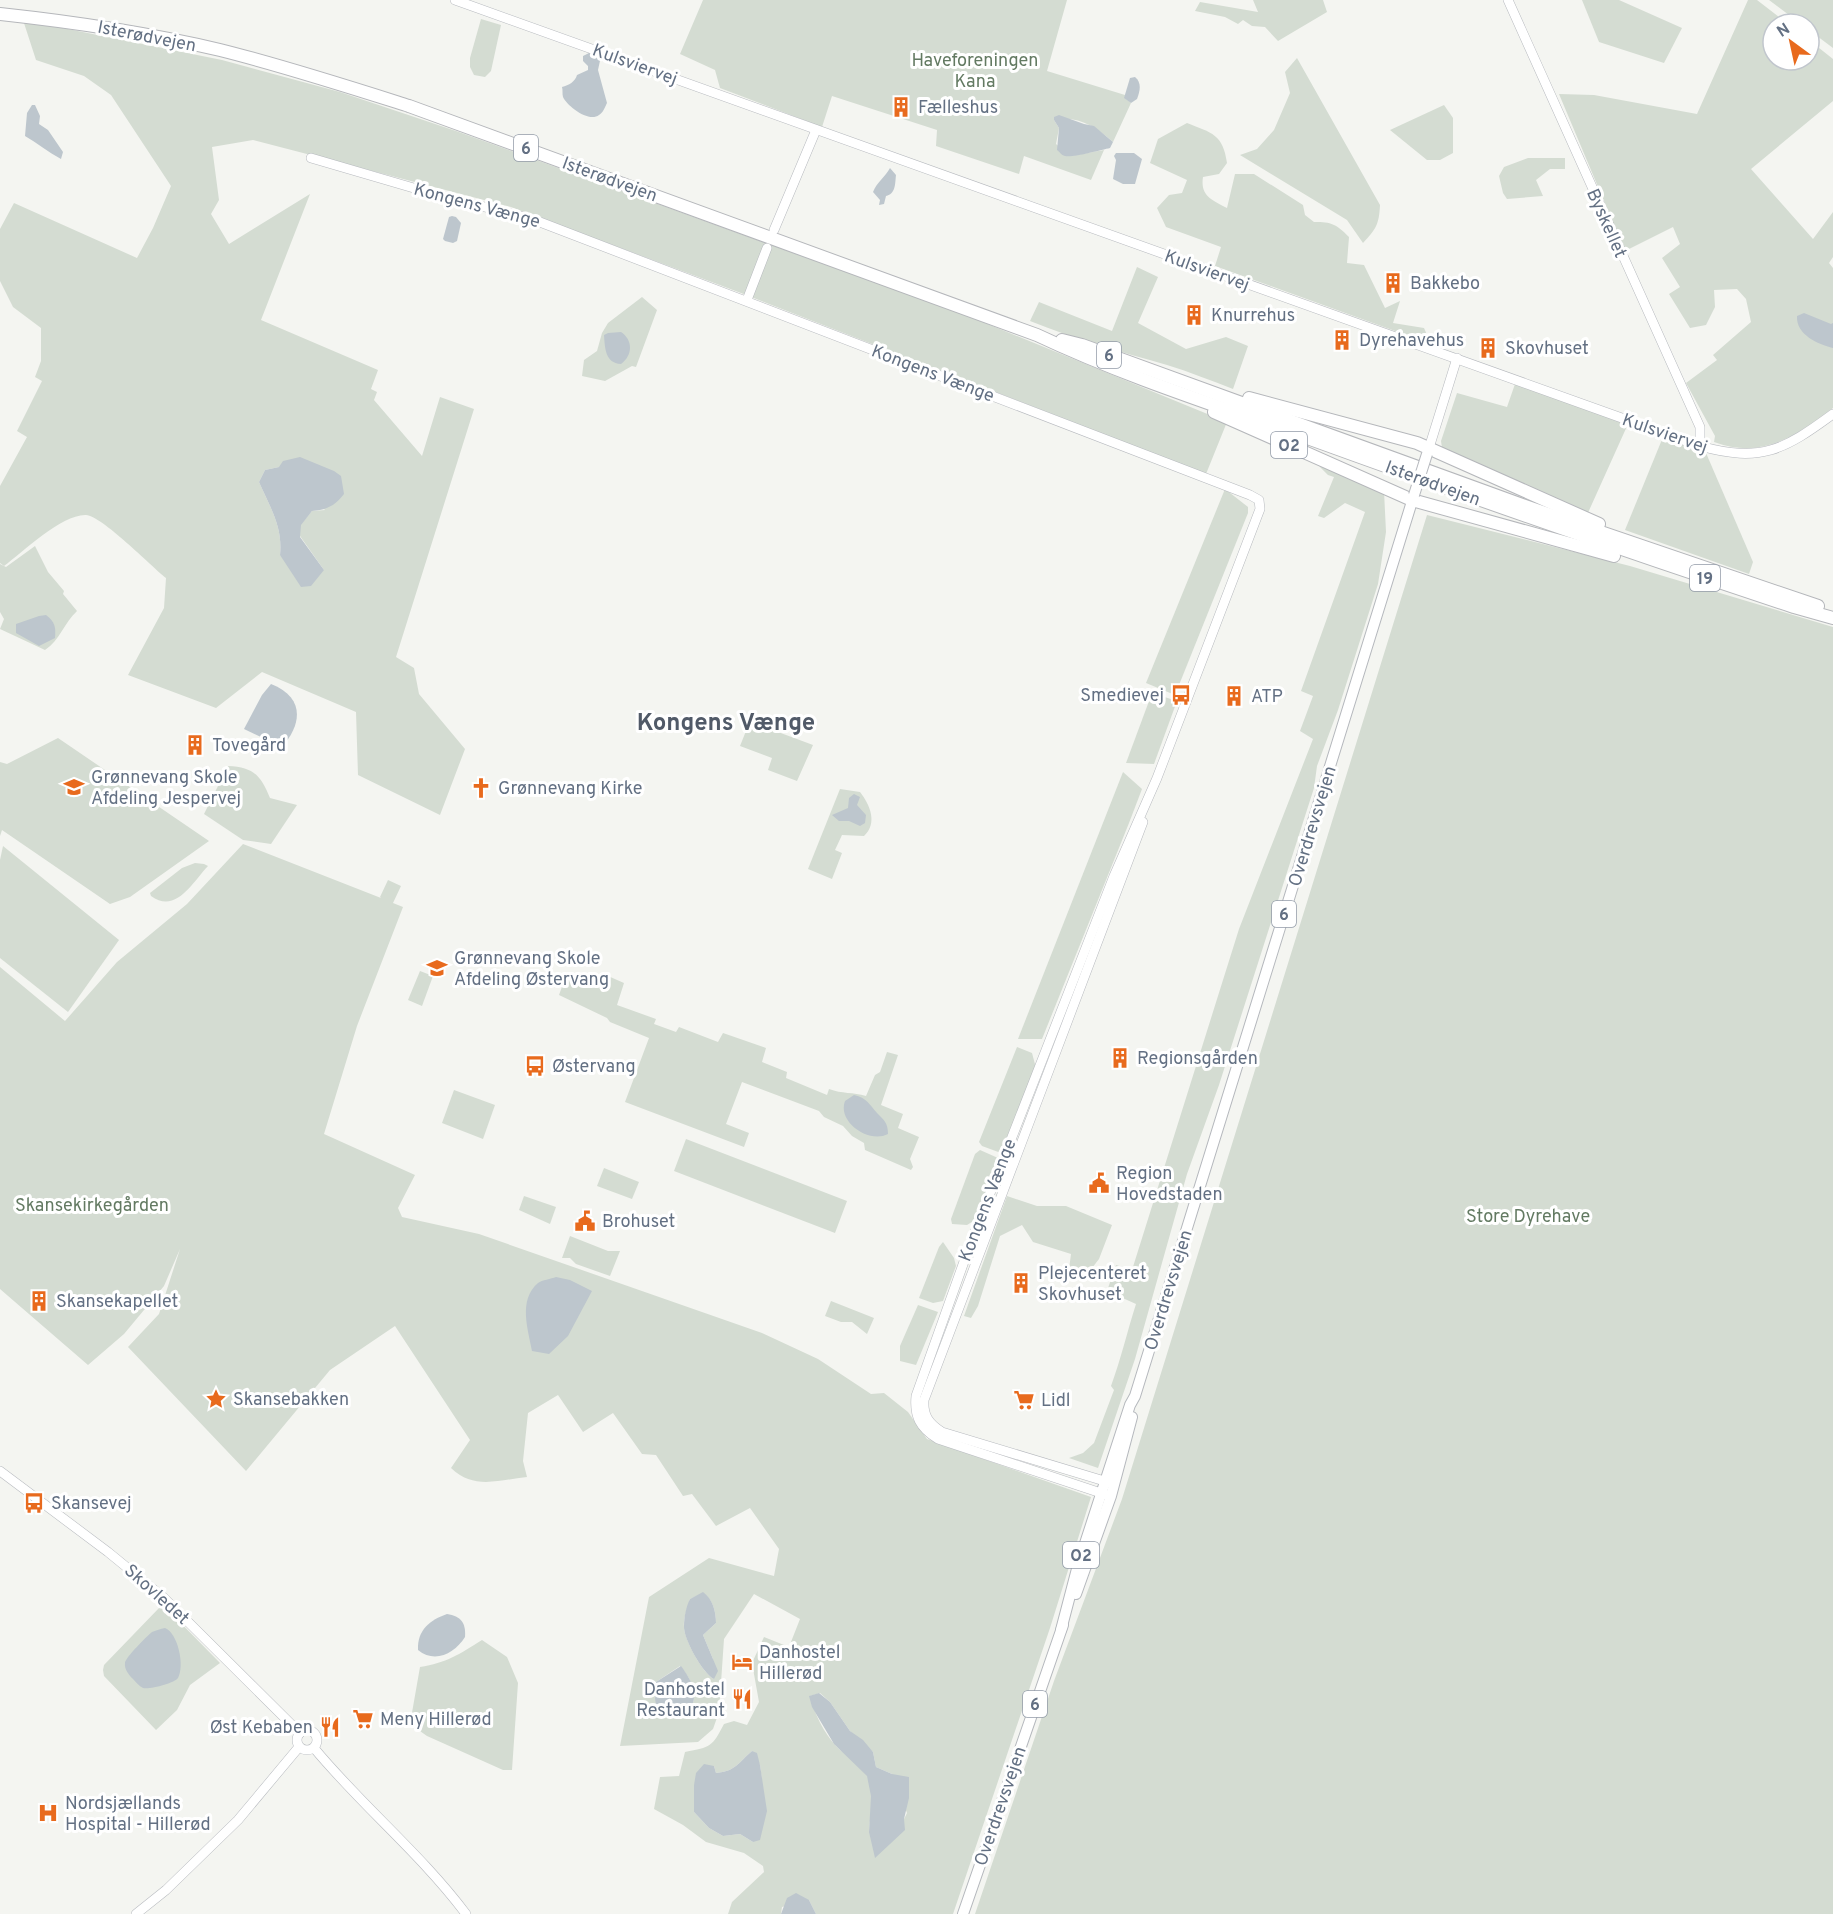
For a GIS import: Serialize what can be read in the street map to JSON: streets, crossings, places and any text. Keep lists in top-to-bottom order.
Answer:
{
  "streets": {
    "highway": [
      "Isterødvejen",
      "6",
      "O2",
      "19"
    ],
    "main road": ["Overdrevsvejen"],
    "street": [
      "Kulsviervej",
      "Kongens Vænge",
      "Byskellet",
      "Skovledet"
    ]
  },
  "crossings": [
    ["Isterødvejen", "6"],
    ["Isterødvejen", "O2"],
    ["Kulsviervej", "Byskellet"],
    ["Kulsviervej", "Overdrevsvejen"],
    ["6", "O2"],
    ["6", "Overdrevsvejen"],
    ["Kongens Vænge", "Overdrevsvejen"],
    ["O2", "Overdrevsvejen"]
  ],
  "districts": ["Kongens Vænge"],
  "parks": ["Haveforeningen Kana", "Skansekirkegården", "Store Dyrehave"],
  "places": {
    "building": [
      "Fælleshus",
      "Bakkebo",
      "Knurrehus",
      "Dyrehavehus",
      "Skovhuset",
      "ATP",
      "Tovegård",
      "Regionsgården",
      "Plejecenteret Skovhuset",
      "Skansekapellet"
    ],
    "bus stop": ["Smedievej", "Østervang", "Skansevej"],
    "school or university": ["Grønnevang Skole Afdeling Jespervej", "Grønnevang Skole Afdeling Østervang"],
    "church": ["Grønnevang Kirke"],
    "public building": ["Region Hovedstaden", "Brohuset"],
    "place": ["Skansebakken"],
    "supermarket": ["Lidl", "Meny Hillerød"],
    "hotel": ["Danhostel Hillerød"],
    "restaurant": ["Danhostel Restaurant", "Øst Kebaben"],
    "hospital": ["Nordsjællands Hospital - Hillerød"]
  },
  "north": "top left"
}
